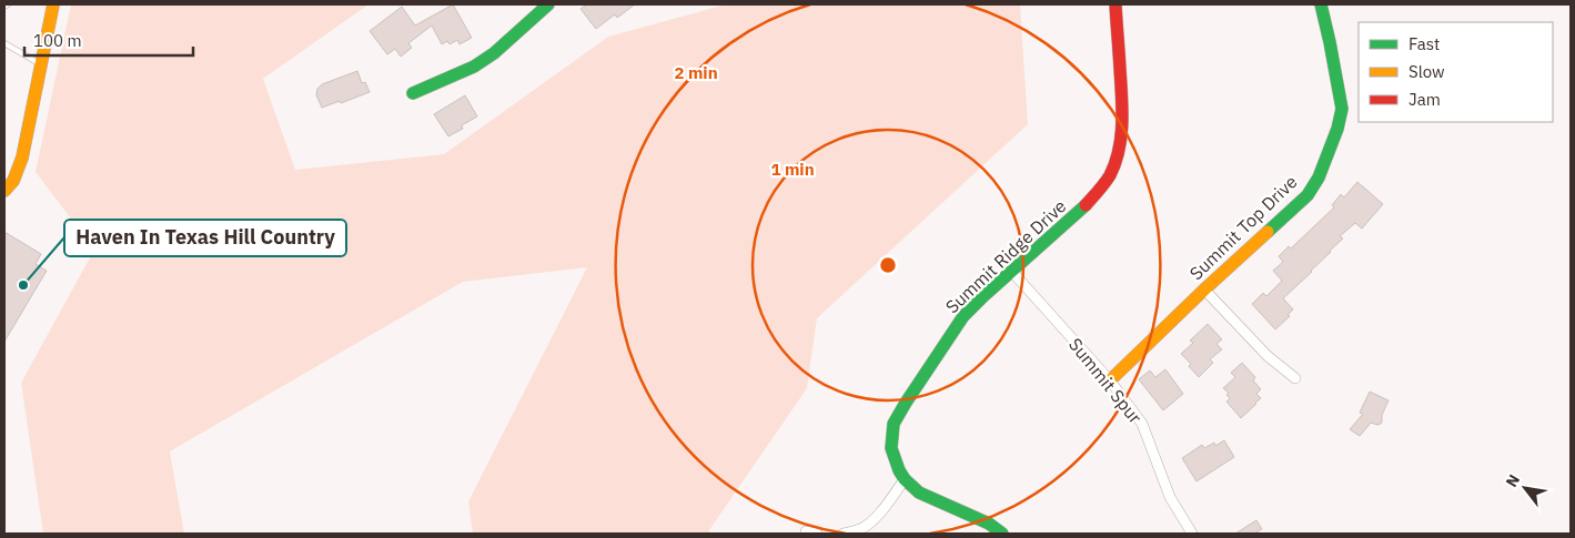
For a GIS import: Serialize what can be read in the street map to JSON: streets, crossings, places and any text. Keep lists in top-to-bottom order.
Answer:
{
  "streets": {
    "street": ["Summit Top Drive", "Summit Ridge Drive", "Summit Spur"]
  },
  "crossings": [
    ["Summit Top Drive", "Summit Spur"],
    ["Summit Ridge Drive", "Summit Spur"]
  ],
  "places": ["Haven In Texas Hill Country"],
  "legend": ["Fast", "Slow", "Jam"],
  "scale_bar": "100 m",
  "north": "top left",
  "rings": ["2 min", "1 min"]
}
